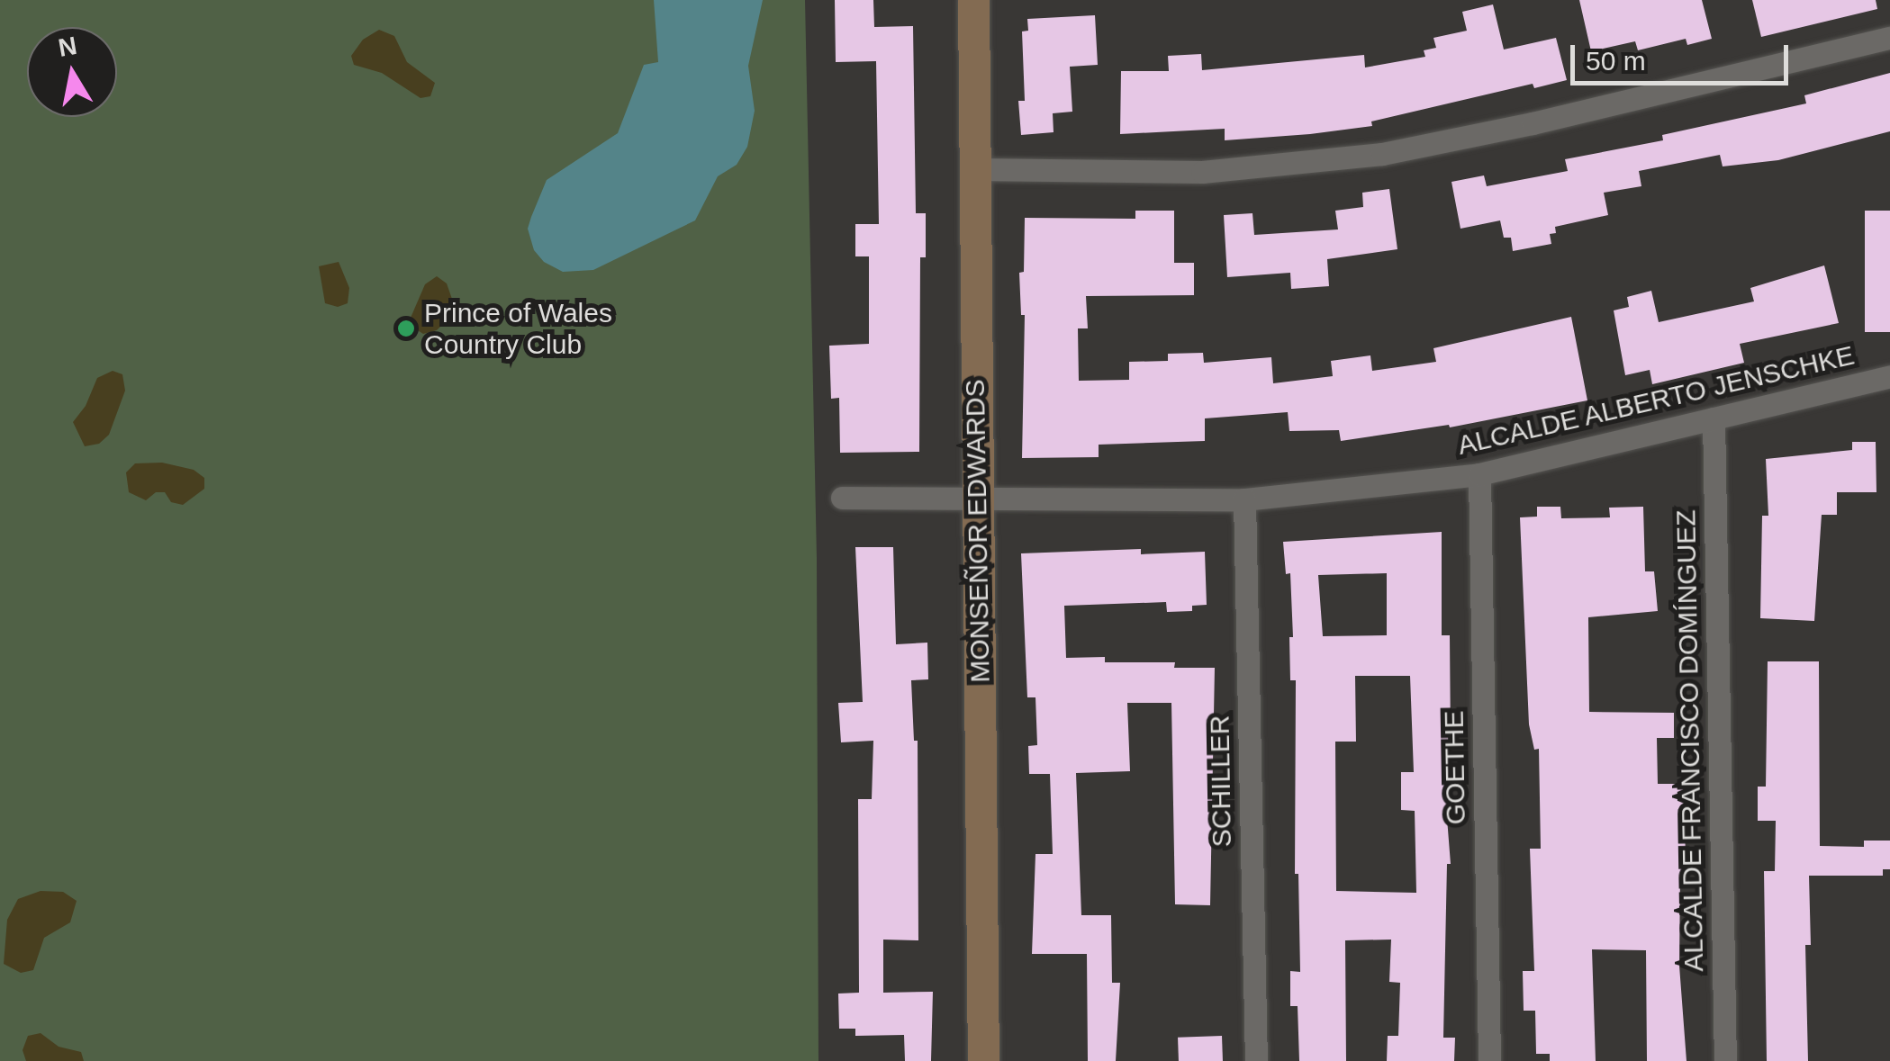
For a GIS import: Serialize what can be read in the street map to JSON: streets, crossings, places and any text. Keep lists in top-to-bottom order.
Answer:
{
  "streets": {
    "street": [
      "ALCALDE ALBERTO JENSCHKE",
      "MONSEÑOR EDWARDS",
      "ALCALDE FRANCISCO DOMÍNGUEZ",
      "GOETHE",
      "SCHILLER"
    ]
  },
  "crossings": [
    ["ALCALDE ALBERTO JENSCHKE", "MONSEÑOR EDWARDS"],
    ["ALCALDE ALBERTO JENSCHKE", "ALCALDE FRANCISCO DOMÍNGUEZ"],
    ["ALCALDE ALBERTO JENSCHKE", "GOETHE"],
    ["ALCALDE ALBERTO JENSCHKE", "SCHILLER"]
  ],
  "places": ["Prince of Wales Country Club"],
  "scale_bar": "50 m",
  "north": "top"
}
